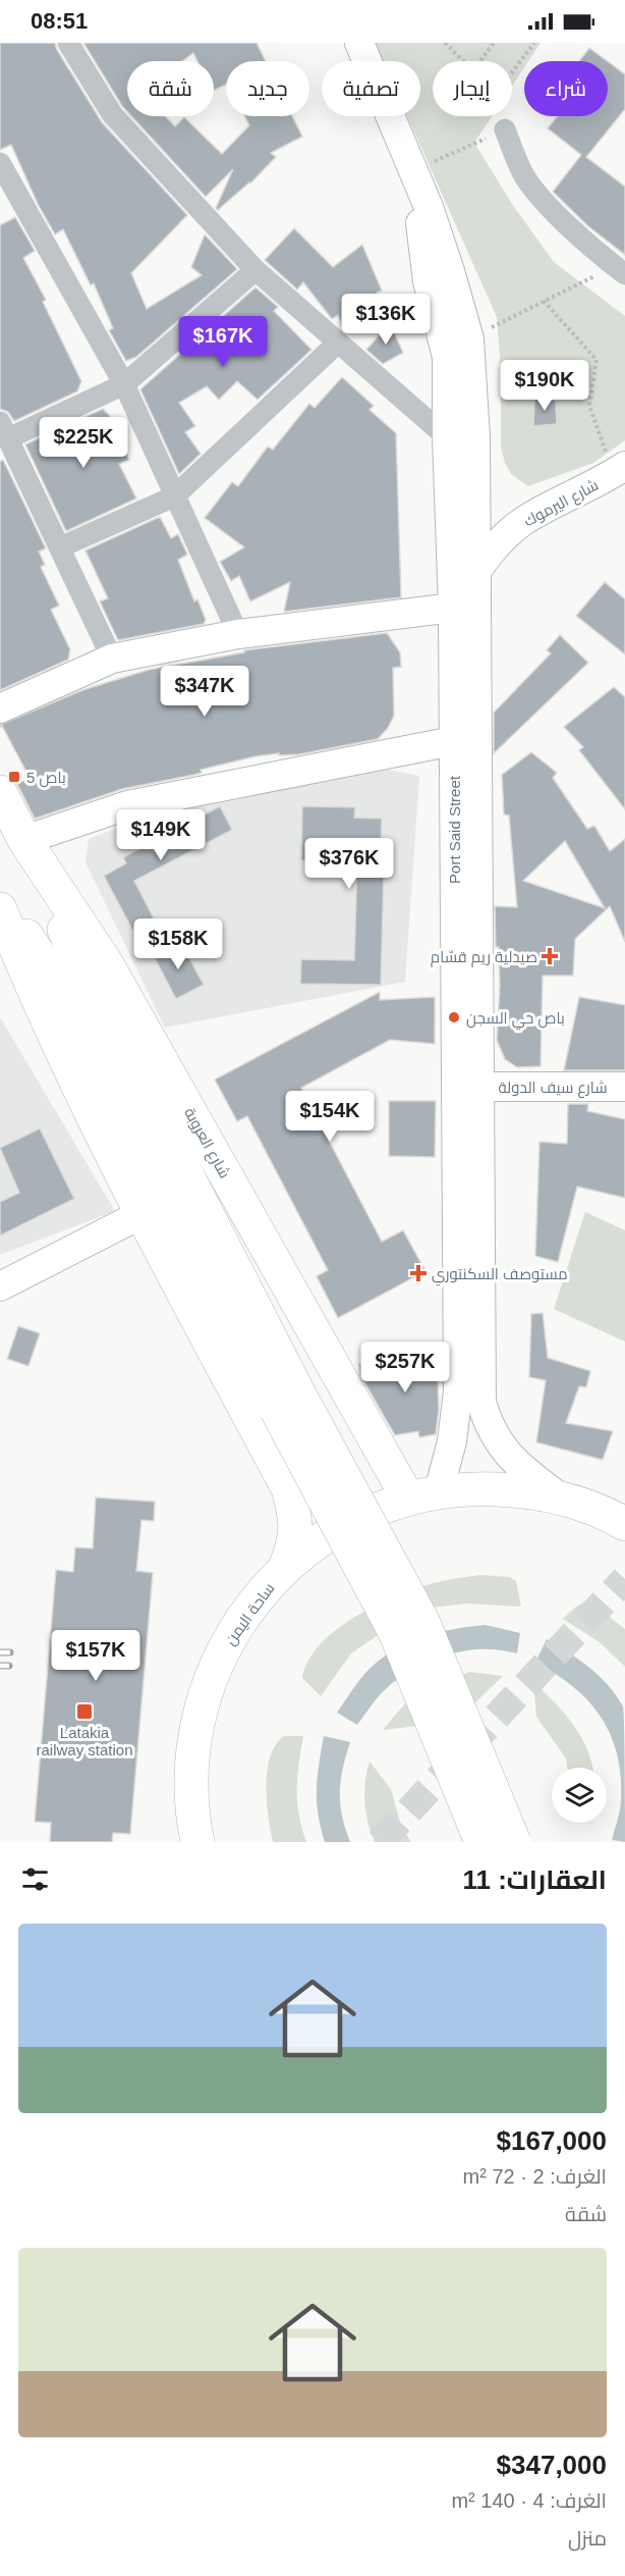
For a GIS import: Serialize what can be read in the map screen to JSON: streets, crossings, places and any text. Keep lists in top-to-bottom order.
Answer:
{
  "streets": {
    "main road": [
      "شارع اليرموك",
      "Port Said Street",
      "شارع سيف الدولة",
      "شارع العروبة",
      "ساحة اليمن"
    ]
  },
  "crossings": [
    ["Port Said Street", "شارع العروبة"],
    ["Port Said Street", "ساحة اليمن"],
    ["شارع العروبة", "ساحة اليمن"]
  ],
  "places": {
    "transit": ["باص 5", "Latakia railway station"],
    "health": ["صيدلية ريم قسّام", "مستوصف السكنتوري"],
    "other": ["باص حي السجن"]
  },
  "page": {
    "status": "08:51",
    "chip": [
      "شراء",
      "إيجار",
      "تصفية",
      "جديد",
      "شقة"
    ],
    "price": [
      "$136K",
      "$167K",
      "$190K",
      "$225K",
      "$347K",
      "$149K",
      "$376K",
      "$158K",
      "$154K",
      "$257K",
      "$157K"
    ],
    "heading": "العقارات: 11",
    "list": [
      {
        "name": "$167,000",
        "note": "الغرف: 2 · 72 m² · شقة"
      },
      {
        "name": "$347,000",
        "note": "الغرف: 4 · 140 m² · منزل"
      }
    ]
  }
}
